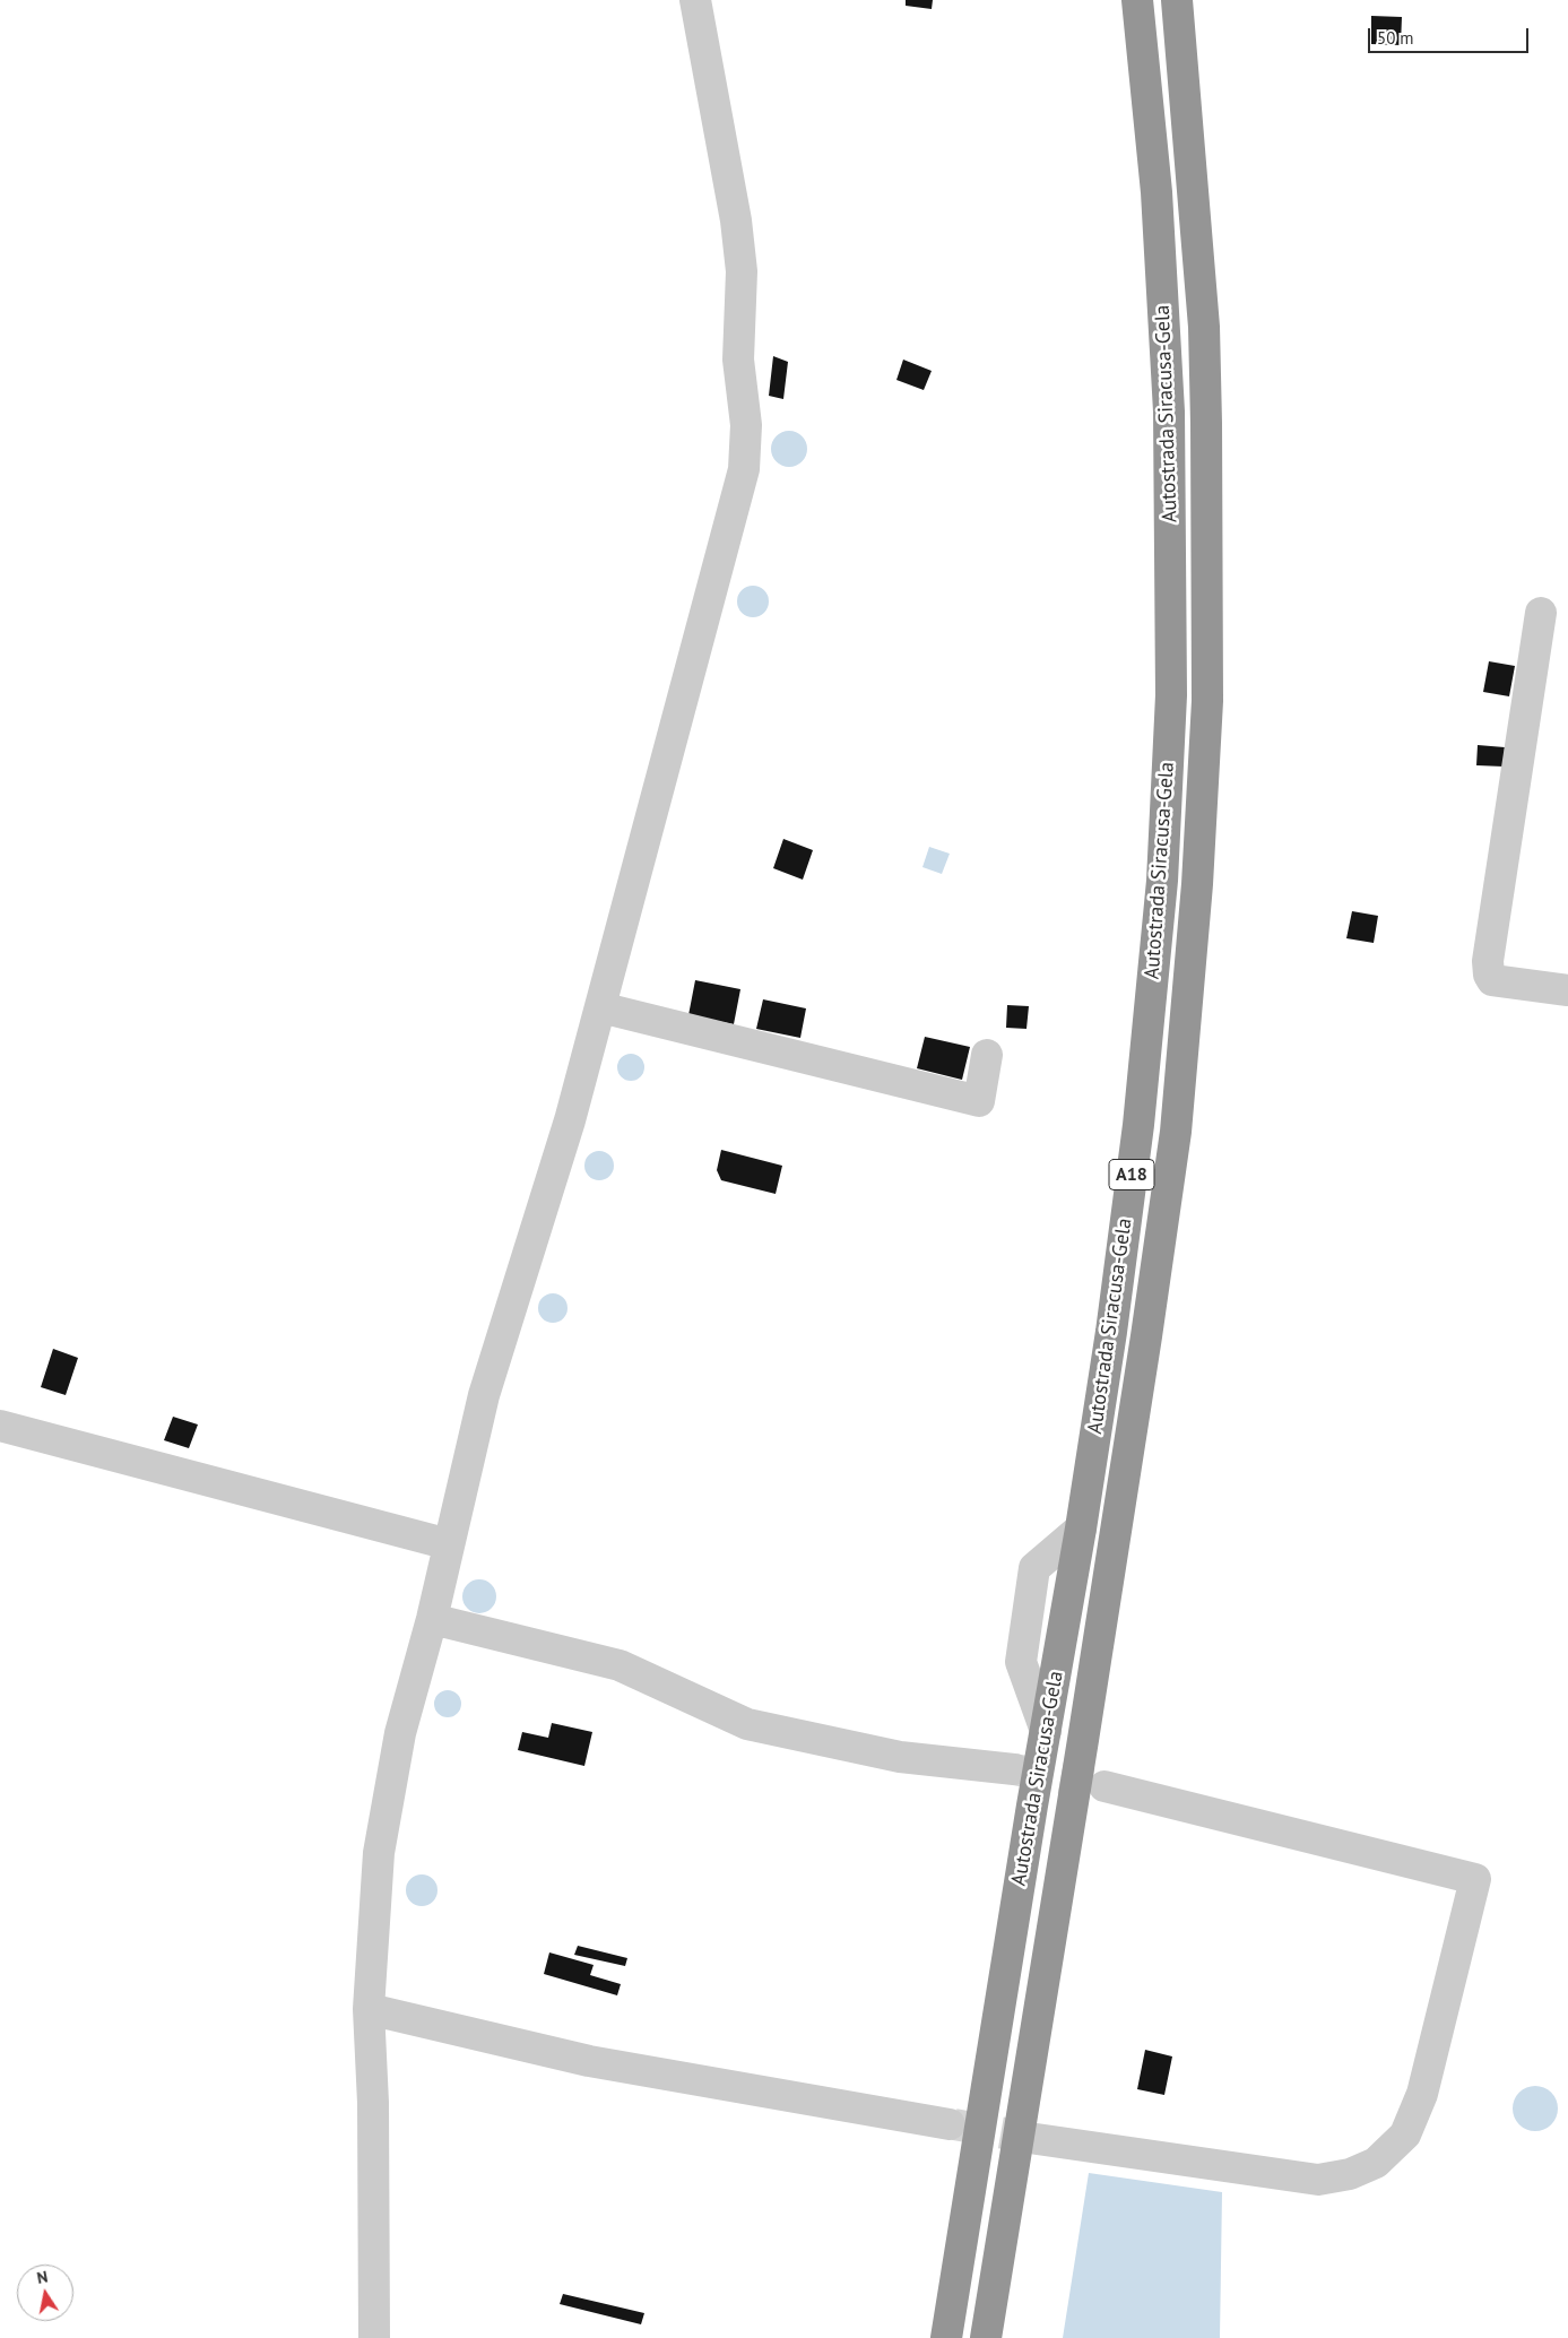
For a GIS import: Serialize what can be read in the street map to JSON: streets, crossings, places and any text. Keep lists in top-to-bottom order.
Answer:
{
  "streets": {
    "highway": ["Autostrada Siracusa-Gela", "A18"]
  },
  "scale_bar": "50 m",
  "north": "top"
}
